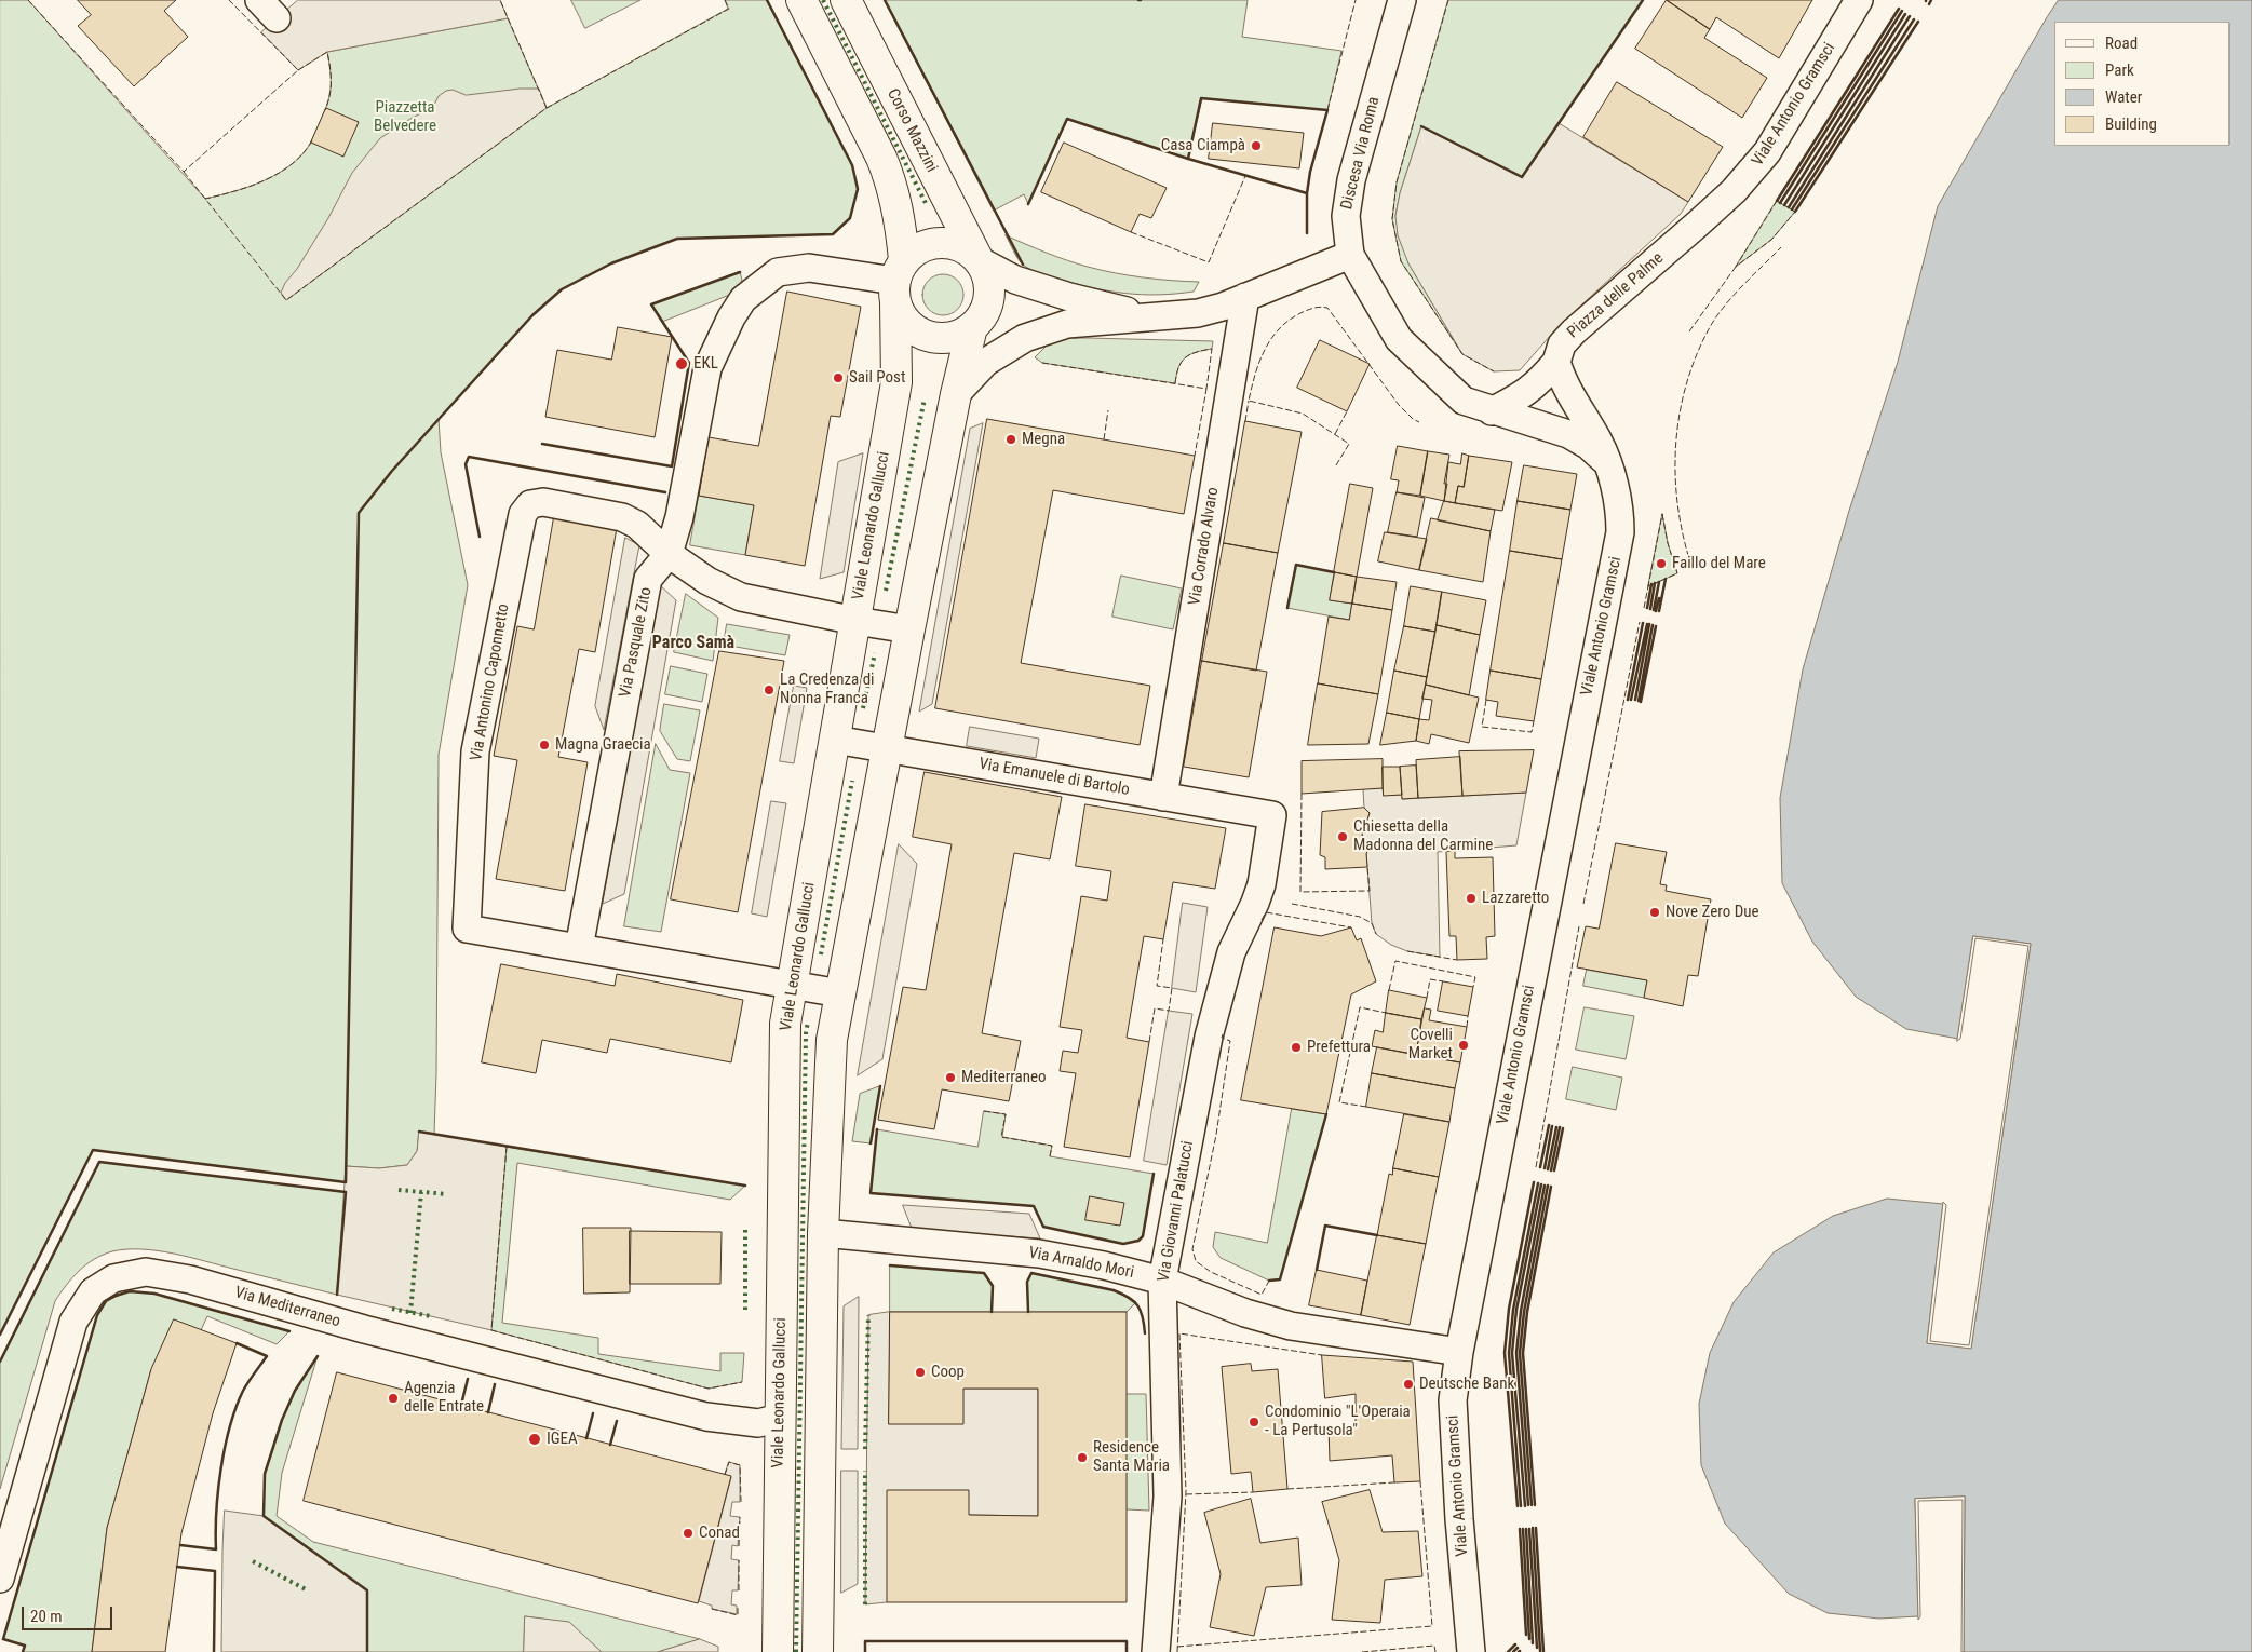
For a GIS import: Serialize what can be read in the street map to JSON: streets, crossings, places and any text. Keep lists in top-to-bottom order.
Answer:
{
  "streets": {
    "street": [
      "Viale Antonio Gramsci",
      "Corso Mazzini",
      "Discesa Via Roma",
      "Piazza delle Palme",
      "Viale Leonardo Gallucci",
      "Via Corrado Alvaro",
      "Via Pasquale Zito",
      "Via Antonino Caponnetto",
      "Via Emanuele di Bartolo",
      "Via Giovanni Palatucci",
      "Via Arnaldo Mori",
      "Via Mediterraneo"
    ]
  },
  "crossings": [
    ["Viale Antonio Gramsci", "Discesa Via Roma"],
    ["Viale Antonio Gramsci", "Piazza delle Palme"],
    ["Viale Antonio Gramsci", "Via Arnaldo Mori"],
    ["Corso Mazzini", "Viale Leonardo Gallucci"],
    ["Corso Mazzini", "Via Pasquale Zito"],
    ["Discesa Via Roma", "Piazza delle Palme"],
    ["Viale Leonardo Gallucci", "Via Pasquale Zito"],
    ["Viale Leonardo Gallucci", "Via Emanuele di Bartolo"],
    ["Viale Leonardo Gallucci", "Via Mediterraneo"],
    ["Via Corrado Alvaro", "Via Emanuele di Bartolo"],
    ["Via Pasquale Zito", "Via Antonino Caponnetto"],
    ["Via Emanuele di Bartolo", "Via Giovanni Palatucci"],
    ["Via Giovanni Palatucci", "Via Arnaldo Mori"]
  ],
  "districts": ["Parco Samà"],
  "parks": ["Piazzetta Belvedere"],
  "places": [
    "Casa Ciampà",
    "EKL",
    "Sail Post",
    "Megna",
    "Faillo del Mare",
    "La Credenza di Nonna Franca",
    "Magna Graecia",
    "Chiesetta della Madonna del Carmine",
    "Lazzaretto",
    "Nove Zero Due",
    "Covelli Market",
    "Prefettura",
    "Mediterraneo",
    "Coop",
    "Deutsche Bank",
    "Agenzia delle Entrate",
    "Condominio \"L'Operaia - La Pertusola\"",
    "IGEA",
    "Residence Santa Maria",
    "Conad"
  ],
  "legend": [
    "Road",
    "Park",
    "Water",
    "Building"
  ],
  "scale_bar": "20 m"
}
